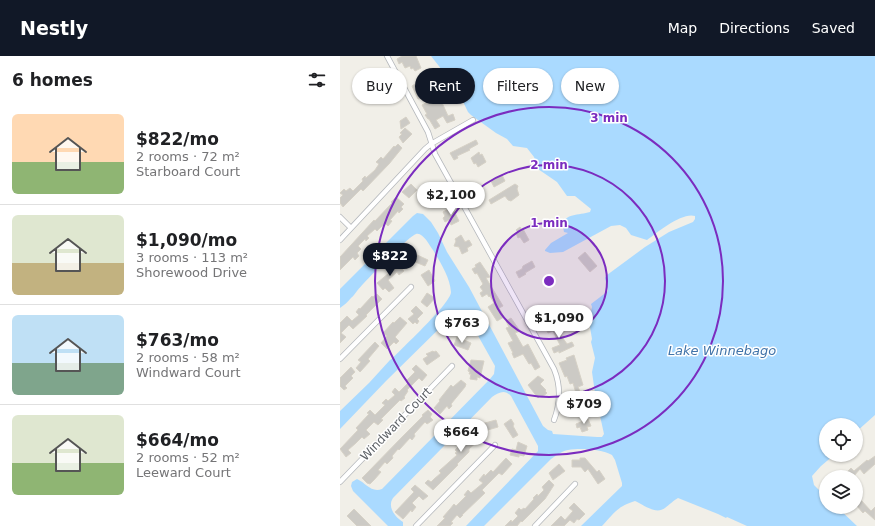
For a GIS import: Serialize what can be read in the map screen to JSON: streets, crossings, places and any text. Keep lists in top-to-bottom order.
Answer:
{
  "streets": {
    "street": ["Windward Court"]
  },
  "water": ["Lake Winnebago"],
  "page": {
    "header": "Nestly",
    "nav": ["Map", "Directions", "Saved"],
    "heading": "6 homes",
    "chip": [
      "Buy",
      "Rent",
      "Filters",
      "New"
    ],
    "list": [
      {
        "name": "$822/mo",
        "note": "2 rooms · 72 m² · Starboard Court"
      },
      {
        "name": "$1,090/mo",
        "note": "3 rooms · 113 m² · Shorewood Drive"
      },
      {
        "name": "$763/mo",
        "note": "2 rooms · 58 m² · Windward Court"
      },
      {
        "name": "$664/mo",
        "note": "2 rooms · 52 m² · Leeward Court"
      }
    ],
    "price": [
      "$2,100",
      "$822",
      "$1,090",
      "$763",
      "$709",
      "$664"
    ]
  },
  "rings": ["3 min", "2 min", "1 min"]
}
